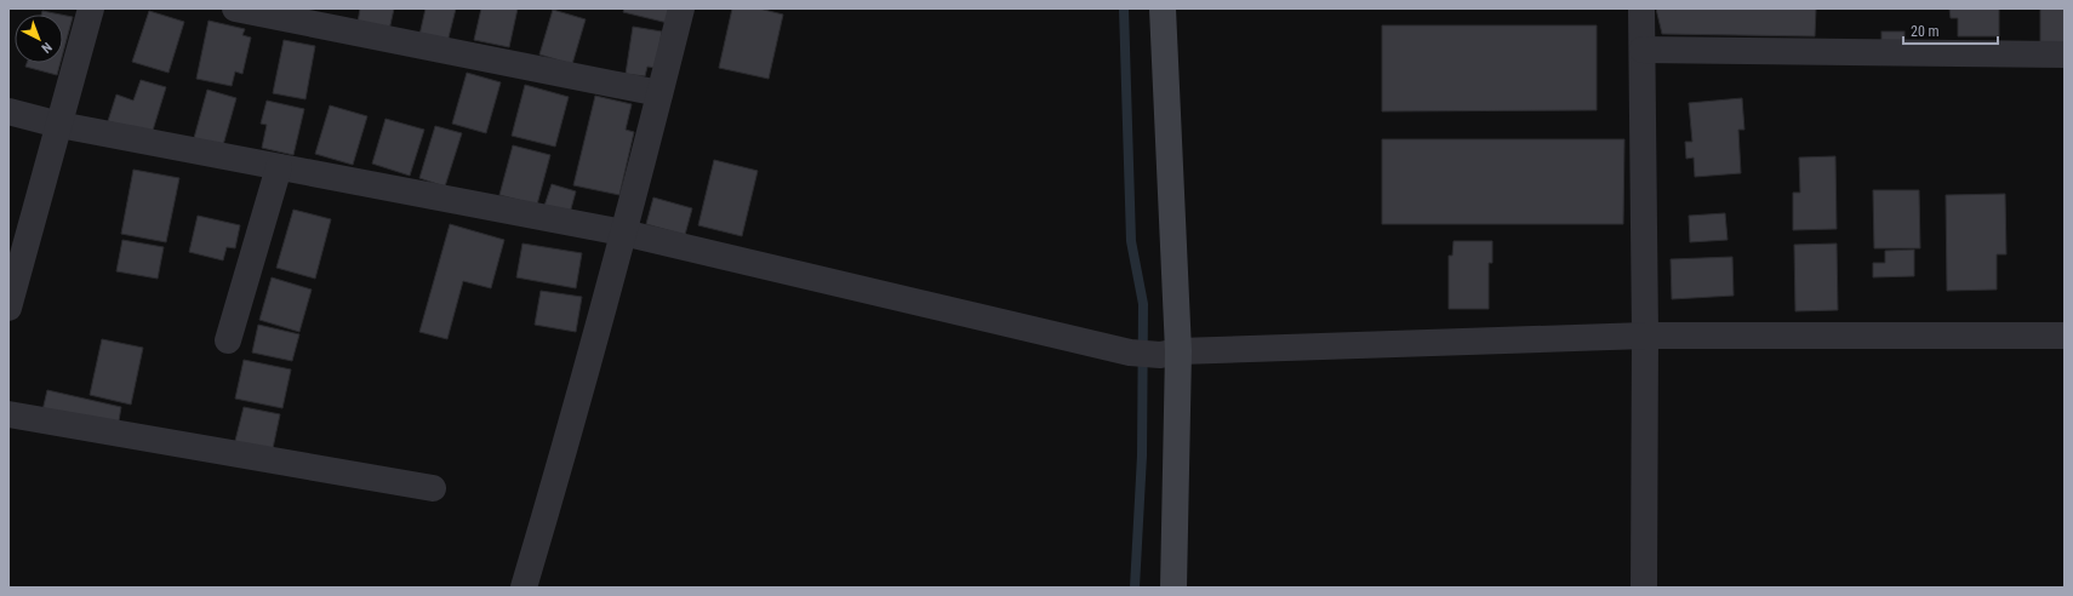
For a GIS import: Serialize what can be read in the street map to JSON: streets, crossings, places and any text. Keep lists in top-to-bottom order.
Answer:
{
  "scale_bar": "20 m",
  "north": "bottom right"
}
